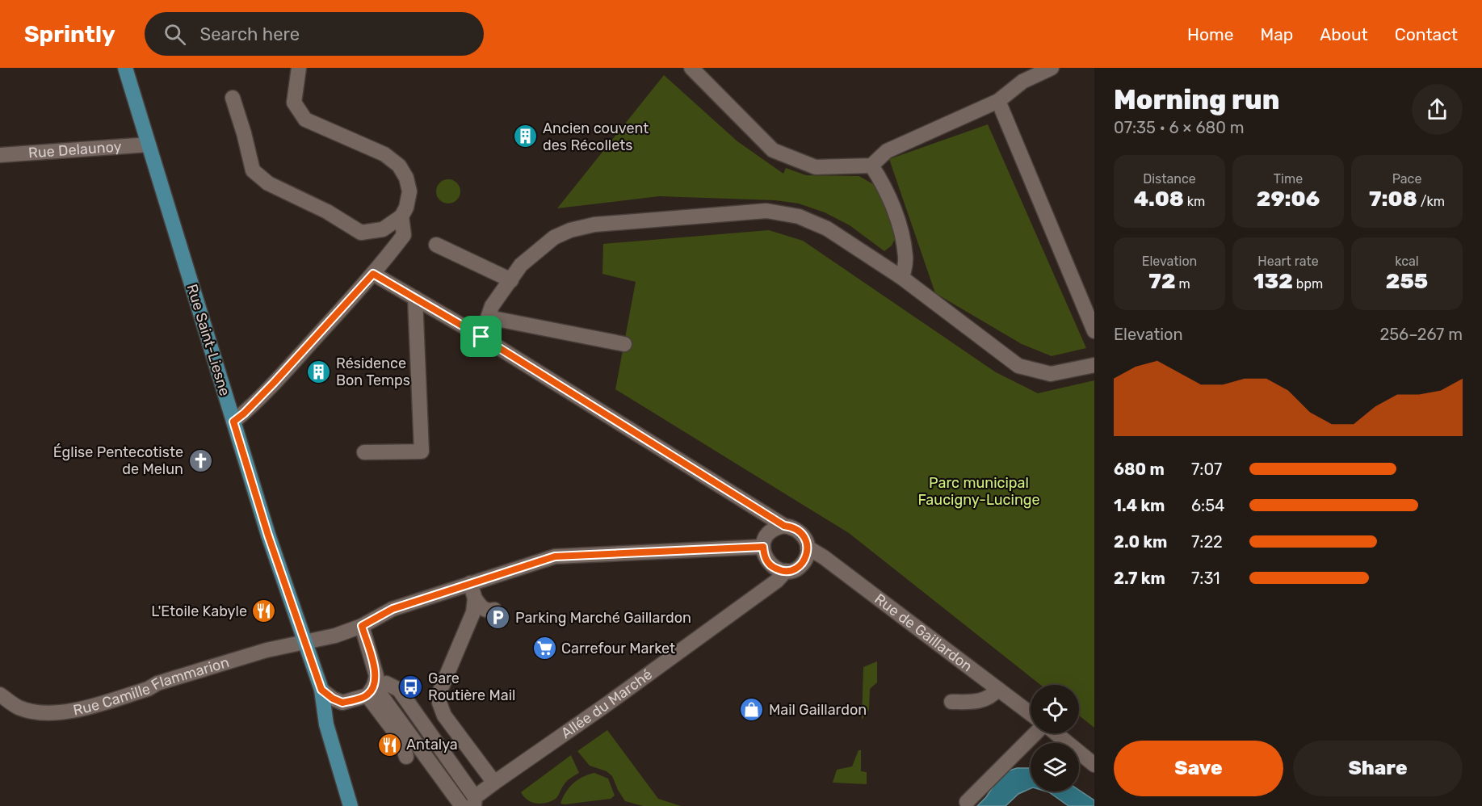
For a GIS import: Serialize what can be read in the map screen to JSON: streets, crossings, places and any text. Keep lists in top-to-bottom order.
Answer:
{
  "streets": {
    "main road": ["Rue Saint-Liesne"],
    "street": [
      "Rue Delaunoy",
      "Rue de Gaillardon",
      "Rue Camille Flammarion",
      "Allée du Marché"
    ]
  },
  "crossings": [
    ["Rue Delaunoy", "Rue Saint-Liesne"],
    ["Rue Saint-Liesne", "Rue Camille Flammarion"],
    ["Rue de Gaillardon", "Allée du Marché"]
  ],
  "parks": ["Parc municipal Faucigny-Lucinge"],
  "places": {
    "building": ["Ancien couvent des Récollets", "Résidence Bon Temps"],
    "church": ["Église Pentecotiste de Melun"],
    "restaurant": ["L'Etoile Kabyle", "Antalya"],
    "parking": ["Parking Marché Gaillardon"],
    "supermarket": ["Carrefour Market"],
    "bus stop": ["Gare Routière Mail"],
    "shop": ["Mail Gaillardon"]
  },
  "page": {
    "header": "Sprintly",
    "search": "Search here",
    "nav": [
      "Home",
      "Map",
      "About",
      "Contact"
    ],
    "heading": ["Morning run", "07:35 · 6 × 680 m"],
    "stats": [
      ["Distance", "4.08 km"],
      ["Time", "29:06"],
      ["Pace", "7:08 /km"],
      ["Elevation", "72 m"],
      ["Heart rate", "132 bpm"],
      ["kcal", "255"]
    ],
    "chart": ["Elevation", "256–267 m"],
    "list": [
      {
        "name": "680 m",
        "note": "7:07"
      },
      {
        "name": "1.4 km",
        "note": "6:54"
      },
      {
        "name": "2.0 km",
        "note": "7:22"
      },
      {
        "name": "2.7 km",
        "note": "7:31"
      }
    ],
    "buttons": ["Save", "Share"]
  }
}
